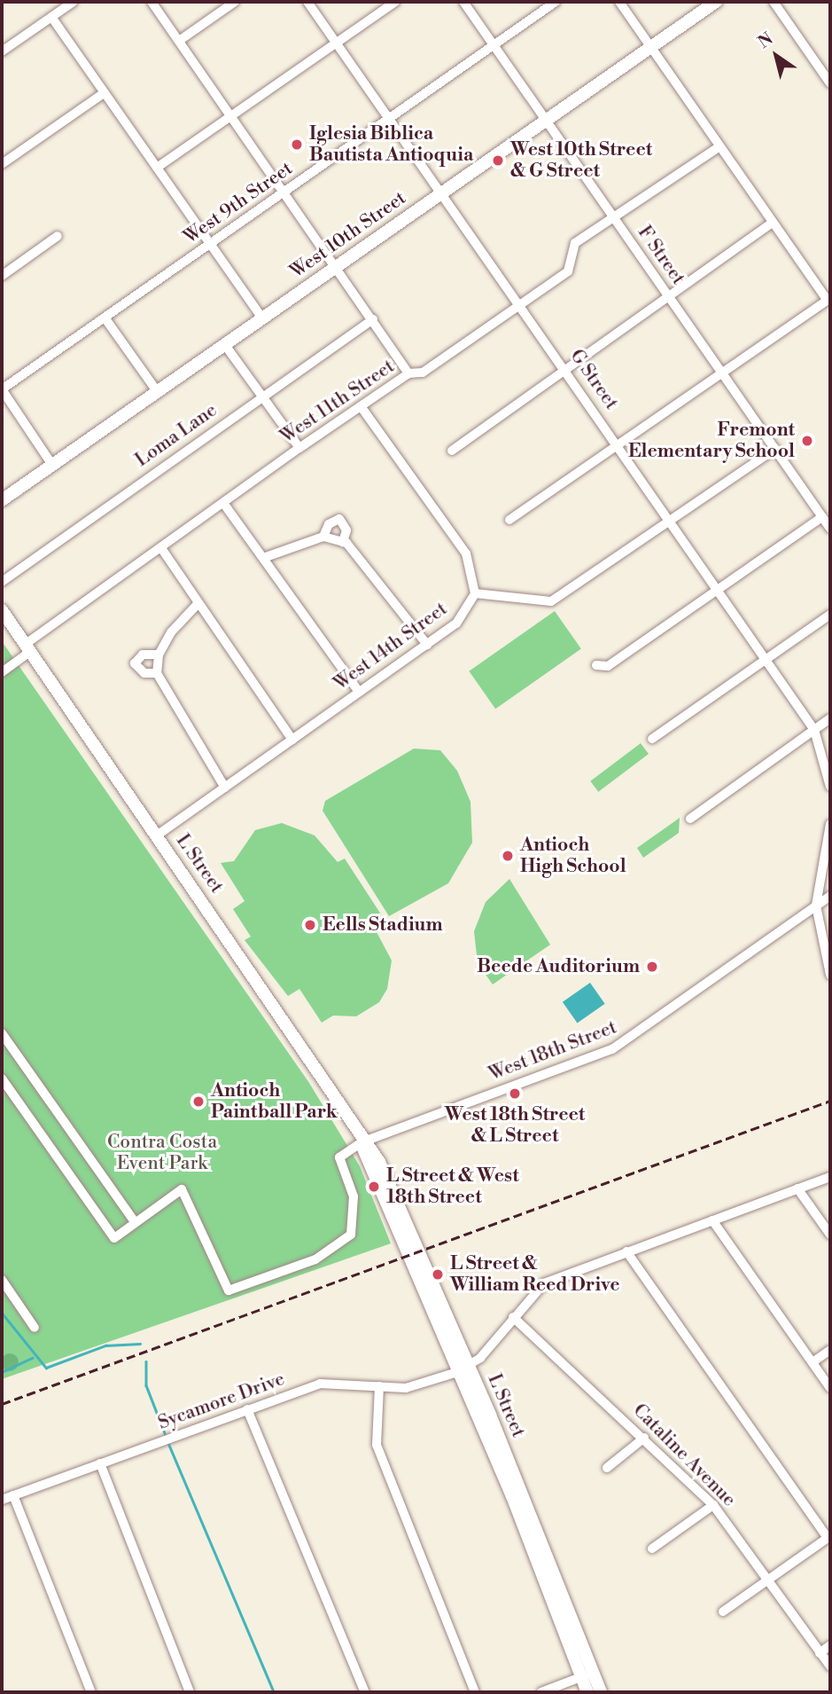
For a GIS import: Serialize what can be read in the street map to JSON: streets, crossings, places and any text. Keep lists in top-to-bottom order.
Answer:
{
  "streets": {
    "main road": ["West 10th Street", "L Street"],
    "street": [
      "West 9th Street",
      "F Street",
      "G Street",
      "West 11th Street",
      "Loma Lane",
      "West 14th Street",
      "West 18th Street",
      "Sycamore Drive",
      "Cataline Avenue"
    ]
  },
  "crossings": [
    ["West 9th Street", "F Street"],
    ["West 9th Street", "G Street"],
    ["West 10th Street", "F Street"],
    ["West 10th Street", "G Street"],
    ["F Street", "West 11th Street"],
    ["G Street", "West 11th Street"],
    ["West 11th Street", "L Street"],
    ["West 14th Street", "L Street"],
    ["L Street", "West 18th Street"],
    ["L Street", "Sycamore Drive"]
  ],
  "parks": ["Contra Costa Event Park"],
  "places": [
    "Iglesia Biblica Bautista Antioquia",
    "West 10th Street & G Street",
    "Fremont Elementary School",
    "Antioch High School",
    "Eells Stadium",
    "Beede Auditorium",
    "West 18th Street & L Street",
    "Antioch Paintball Park",
    "L Street & West 18th Street",
    "L Street & William Reed Drive"
  ],
  "north": "top left"
}
